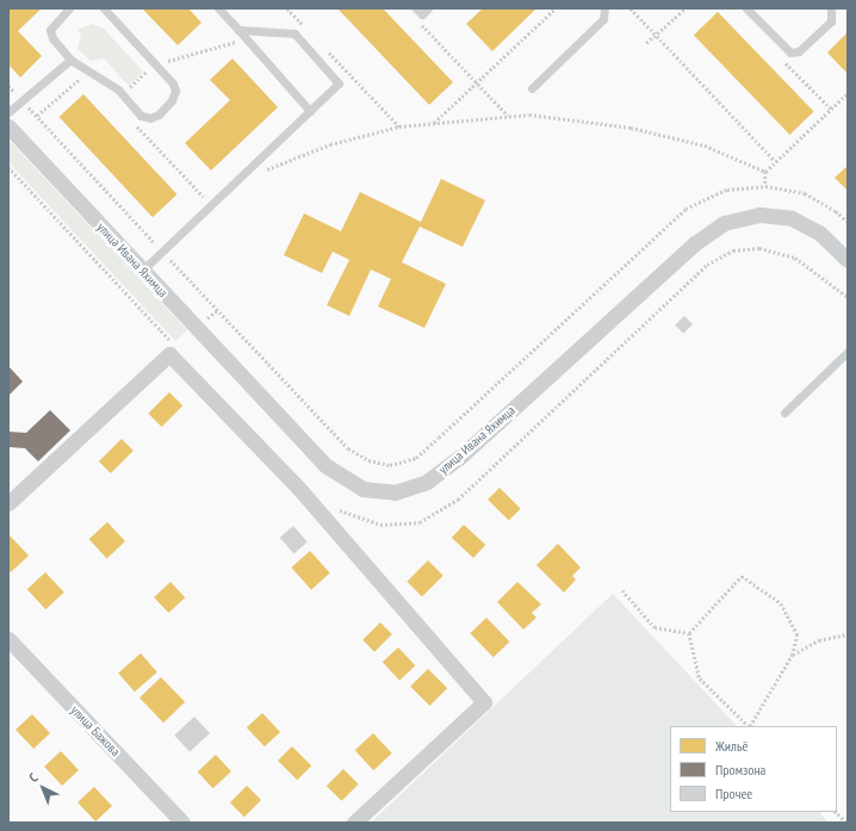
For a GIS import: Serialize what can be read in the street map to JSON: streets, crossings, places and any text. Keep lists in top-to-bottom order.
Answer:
{
  "streets": {
    "street": ["улица Ивана Яхимца", "улица Бажова"]
  },
  "legend": ["Жильё", "Промзона", "Прочее"],
  "north": "top left"
}
